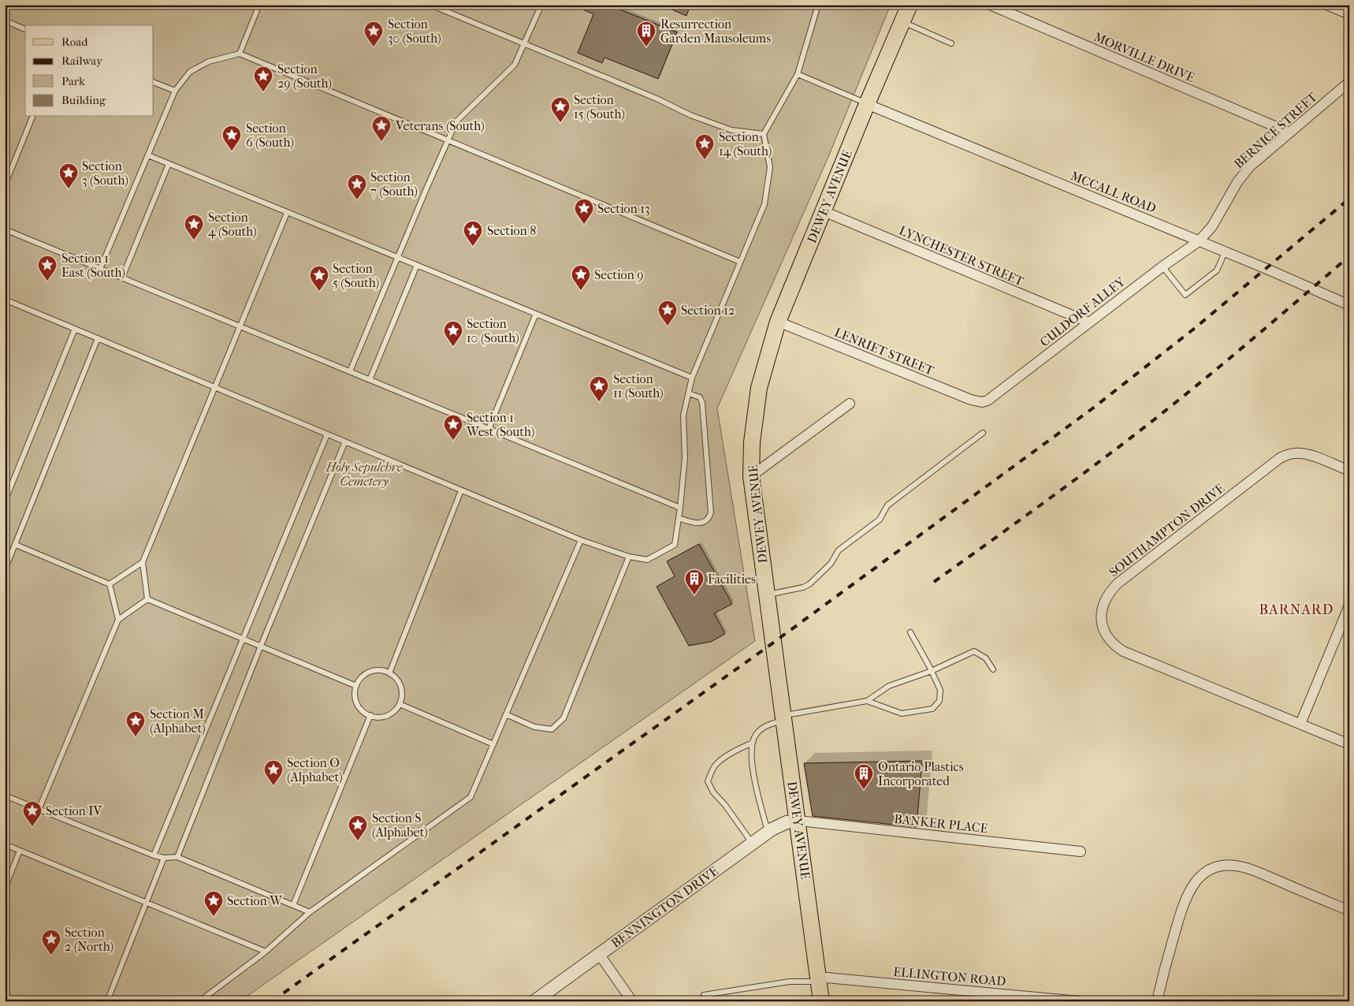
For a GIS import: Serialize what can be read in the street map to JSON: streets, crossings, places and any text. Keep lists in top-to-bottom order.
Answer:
{
  "streets": {
    "main road": ["DEWEY AVENUE"],
    "street": [
      "MORVILLE DRIVE",
      "BERNICE STREET",
      "MCCALL ROAD",
      "LYNCHESTER STREET",
      "CULDORF ALLEY",
      "LENRIET STREET",
      "SOUTHAMPTON DRIVE",
      "BANKER PLACE",
      "BENNINGTON DRIVE",
      "ELLINGTON ROAD"
    ]
  },
  "crossings": [
    ["MORVILLE DRIVE", "BERNICE STREET"],
    ["BERNICE STREET", "MCCALL ROAD"],
    ["BERNICE STREET", "CULDORF ALLEY"],
    ["MCCALL ROAD", "DEWEY AVENUE"],
    ["MCCALL ROAD", "CULDORF ALLEY"],
    ["DEWEY AVENUE", "LYNCHESTER STREET"],
    ["DEWEY AVENUE", "LENRIET STREET"],
    ["DEWEY AVENUE", "BANKER PLACE"],
    ["DEWEY AVENUE", "BENNINGTON DRIVE"],
    ["DEWEY AVENUE", "ELLINGTON ROAD"],
    ["LYNCHESTER STREET", "CULDORF ALLEY"],
    ["CULDORF ALLEY", "LENRIET STREET"],
    ["BANKER PLACE", "BENNINGTON DRIVE"]
  ],
  "districts": ["BARNARD"],
  "parks": ["Holy Sepulchre Cemetery"],
  "places": {
    "place": [
      "Section 30 (South)",
      "Section 29 (South)",
      "Section 15 (South)",
      "Veterans (South)",
      "Section 6 (South)",
      "Section 14 (South)",
      "Section 3 (South)",
      "Section 7 (South)",
      "Section 13",
      "Section 4 (South)",
      "Section 8",
      "Section 1 East (South)",
      "Section 9",
      "Section 5 (South)",
      "Section 12",
      "Section 10 (South)",
      "Section 11 (South)",
      "Section 1 West (South)",
      "Section M (Alphabet)",
      "Section O (Alphabet)",
      "Section IV",
      "Section S (Alphabet)",
      "Section W",
      "Section 2 (North)"
    ],
    "building": ["Resurrection Garden Mausoleums", "Facilities", "Ontario Plastics Incorporated"]
  },
  "legend": [
    "Road",
    "Railway",
    "Park",
    "Building"
  ]
}
